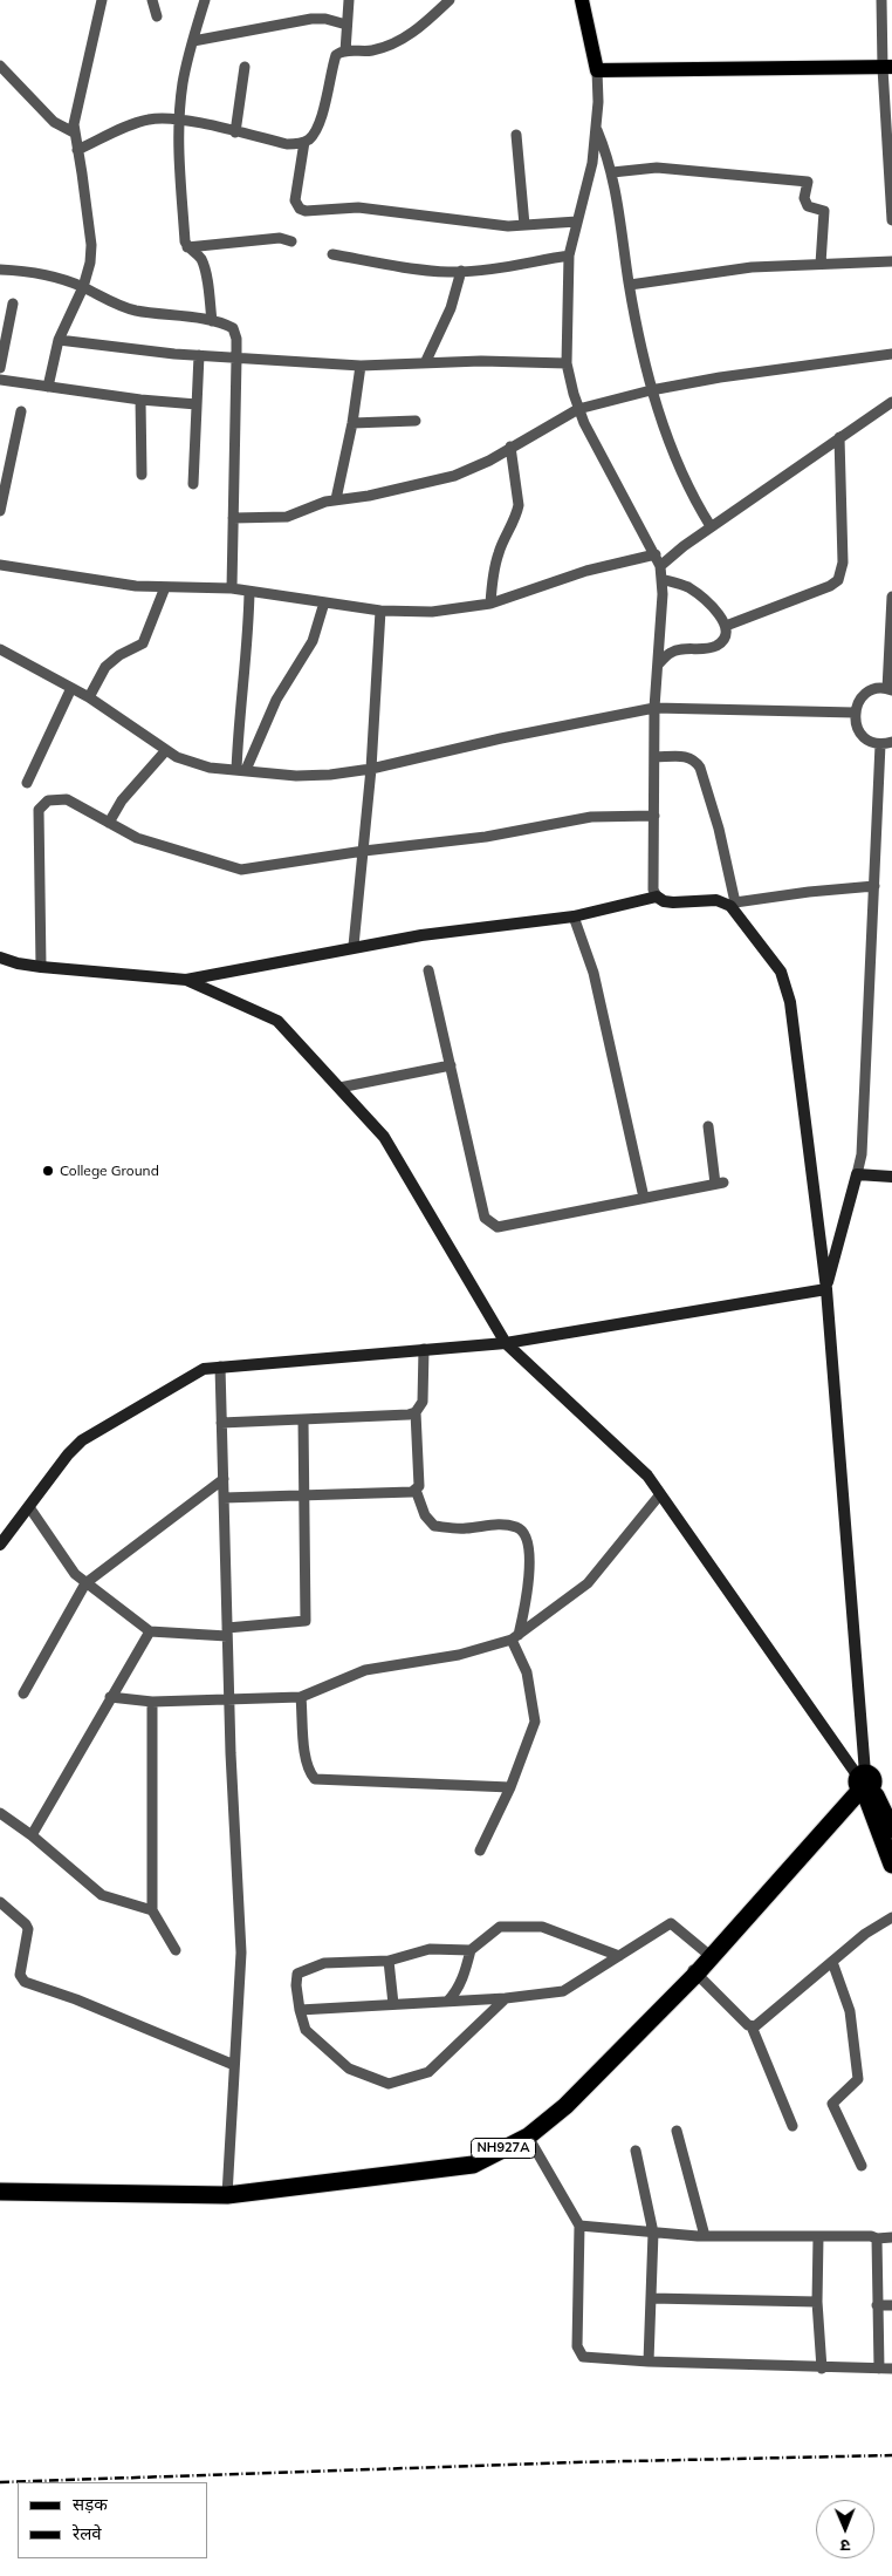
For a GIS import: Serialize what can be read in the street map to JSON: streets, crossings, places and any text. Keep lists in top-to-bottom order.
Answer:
{
  "streets": {
    "highway": ["NH927A"]
  },
  "places": ["College Ground"],
  "legend": ["सड़क", "रेलवे"],
  "north": "bottom"
}
